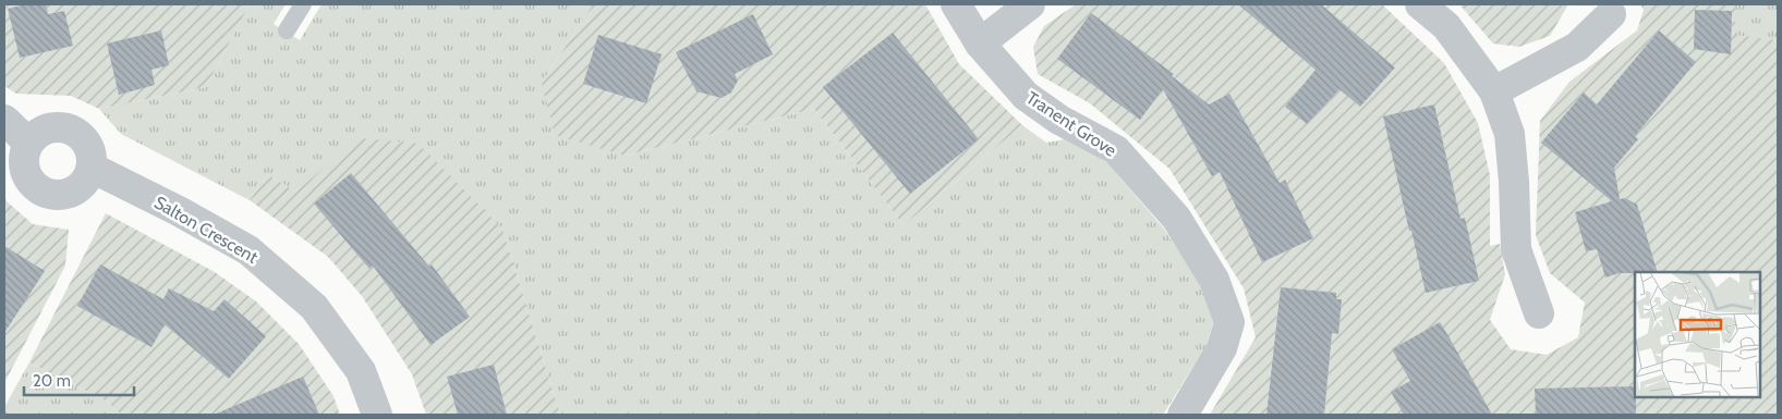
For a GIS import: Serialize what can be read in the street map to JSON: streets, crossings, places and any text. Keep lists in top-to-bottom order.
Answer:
{
  "streets": {
    "street": ["Tranent Grove", "Salton Crescent"]
  },
  "scale_bar": "20 m"
}
